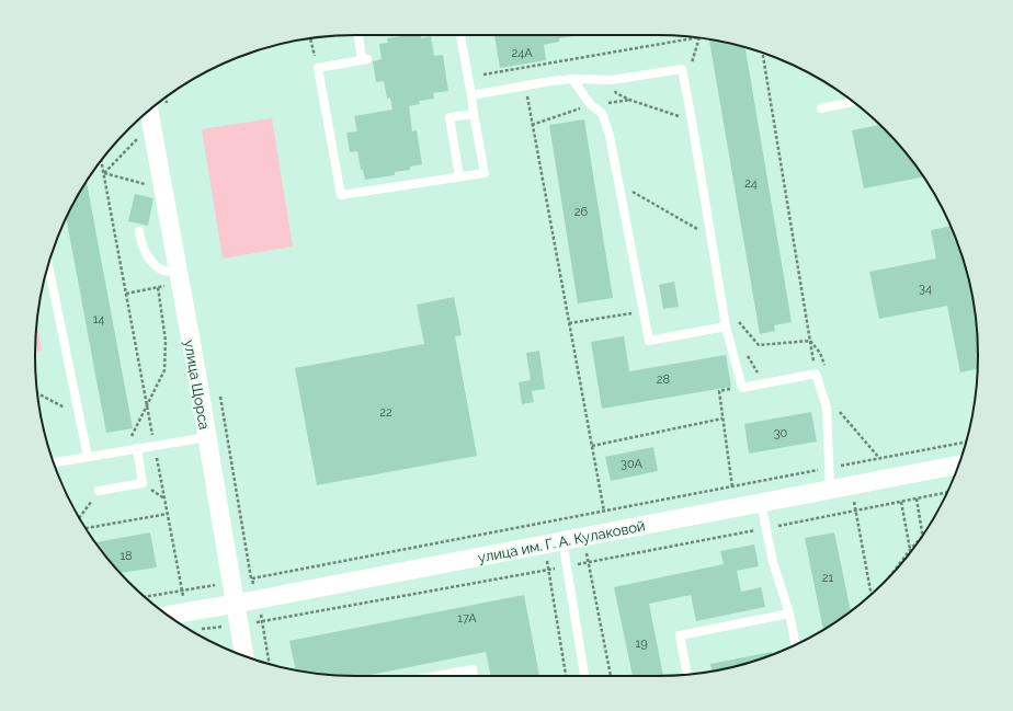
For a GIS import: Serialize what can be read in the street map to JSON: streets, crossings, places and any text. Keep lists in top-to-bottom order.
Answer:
{
  "streets": {
    "street": ["улица Щорса", "улица им. Г. А. Кулаковой"]
  },
  "crossings": [
    ["улица Щорса", "улица им. Г. А. Кулаковой"]
  ],
  "house_numbers": [
    "24А",
    "24",
    "26",
    "34",
    "14",
    "28",
    "22",
    "30",
    "30А",
    "18",
    "21",
    "17А",
    "19"
  ]
}
